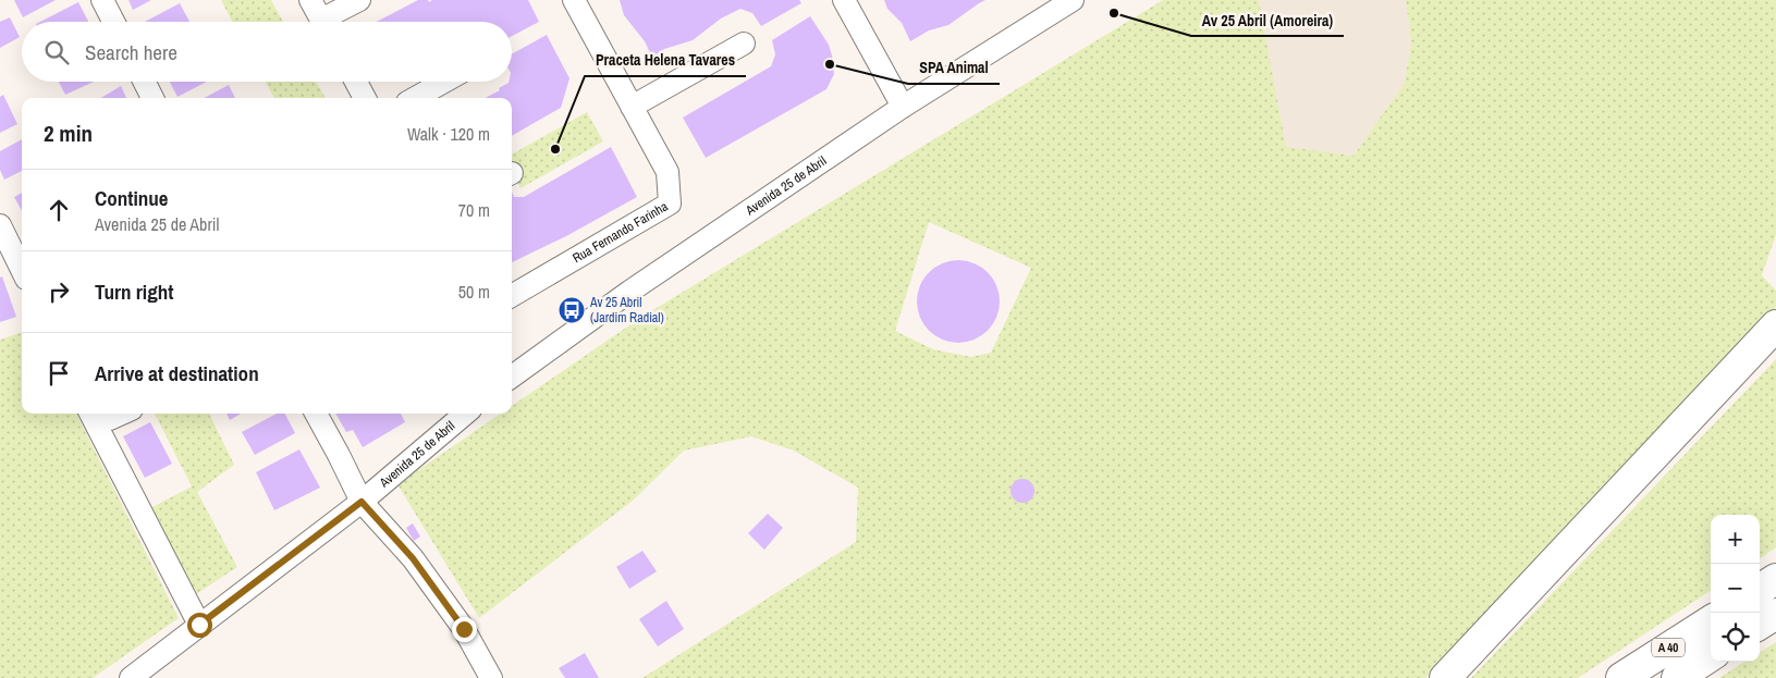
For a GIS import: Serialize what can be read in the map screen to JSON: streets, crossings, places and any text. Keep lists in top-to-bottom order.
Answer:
{
  "streets": {
    "highway": ["A 40"],
    "street": ["Avenida 25 de Abril", "Rua Fernando Farinha"]
  },
  "places": {
    "other": ["Av 25 Abril (Amoreira)", "SPA Animal", "Praceta Helena Tavares"],
    "bus stop": ["Av 25 Abril (Jardim Radial)"]
  },
  "page": {
    "search": "Search here",
    "heading": ["2 min", "Walk · 120 m"],
    "list": [
      ["Continue", "Avenida 25 de Abril", "70 m"],
      ["Turn right", "50 m"],
      "Arrive at destination"
    ],
    "map_buttons": ["+", "−"]
  }
}
